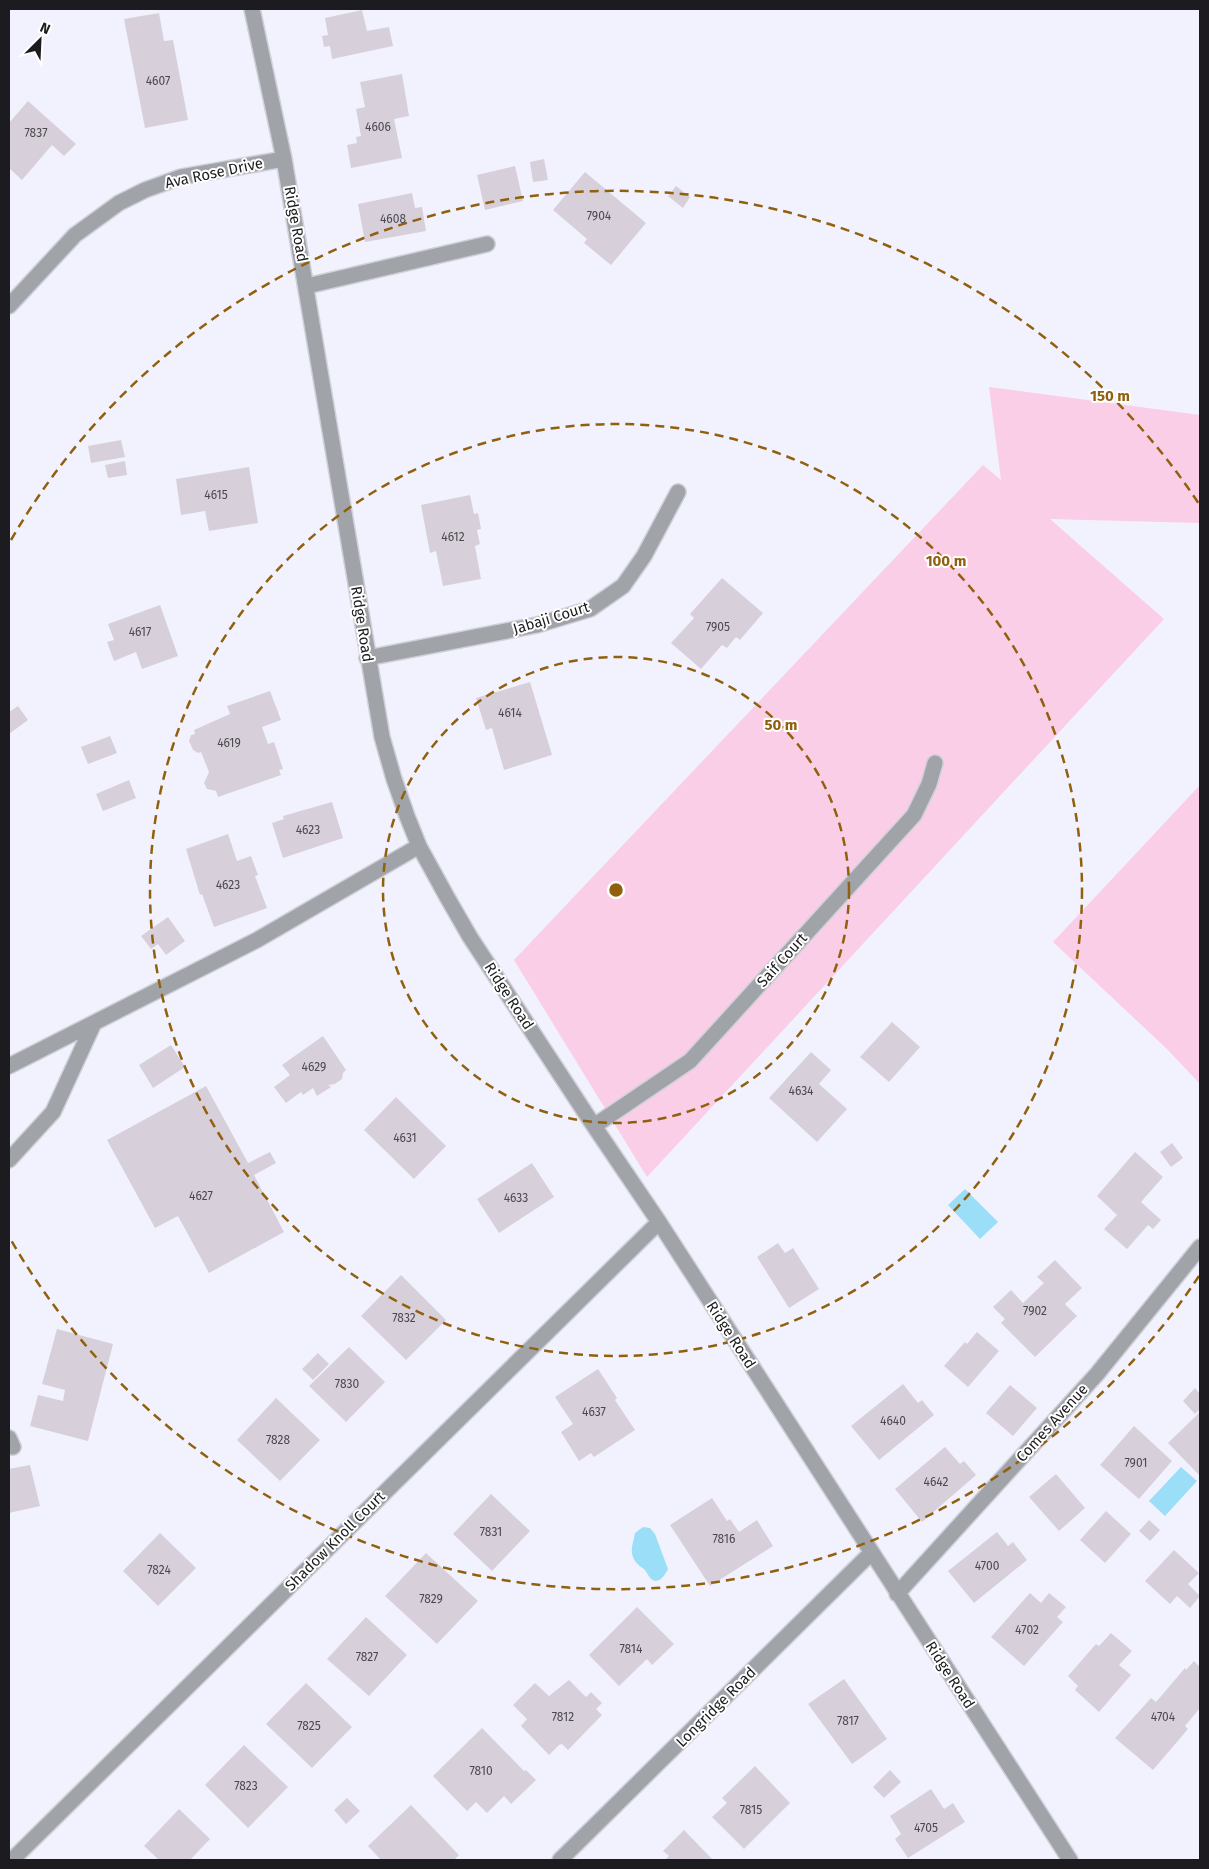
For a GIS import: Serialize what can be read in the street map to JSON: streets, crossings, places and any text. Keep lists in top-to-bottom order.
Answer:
{
  "streets": {
    "street": [
      "Ava Rose Drive",
      "Ridge Road",
      "Jabaji Court",
      "Saif Court",
      "Comes Avenue",
      "Shadow Knoll Court",
      "Longridge Road"
    ]
  },
  "crossings": [
    ["Ava Rose Drive", "Ridge Road"],
    ["Ridge Road", "Jabaji Court"],
    ["Ridge Road", "Saif Court"],
    ["Ridge Road", "Comes Avenue"],
    ["Ridge Road", "Shadow Knoll Court"],
    ["Ridge Road", "Longridge Road"]
  ],
  "house_numbers": [
    "4607",
    "4606",
    "7837",
    "7904",
    "4608",
    "4615",
    "4612",
    "7905",
    "4617",
    "4614",
    "4619",
    "4623",
    "4623",
    "4629",
    "4634",
    "4631",
    "4627",
    "4633",
    "7902",
    "7832",
    "7830",
    "4637",
    "4640",
    "7828",
    "7901",
    "4642",
    "7831",
    "7816",
    "4700",
    "7824",
    "7829",
    "4702",
    "7814",
    "7827",
    "7812",
    "4704",
    "7817",
    "7825",
    "7810",
    "7823",
    "7815",
    "4705"
  ],
  "north": "top right",
  "rings": ["150 m", "100 m", "50 m"]
}
